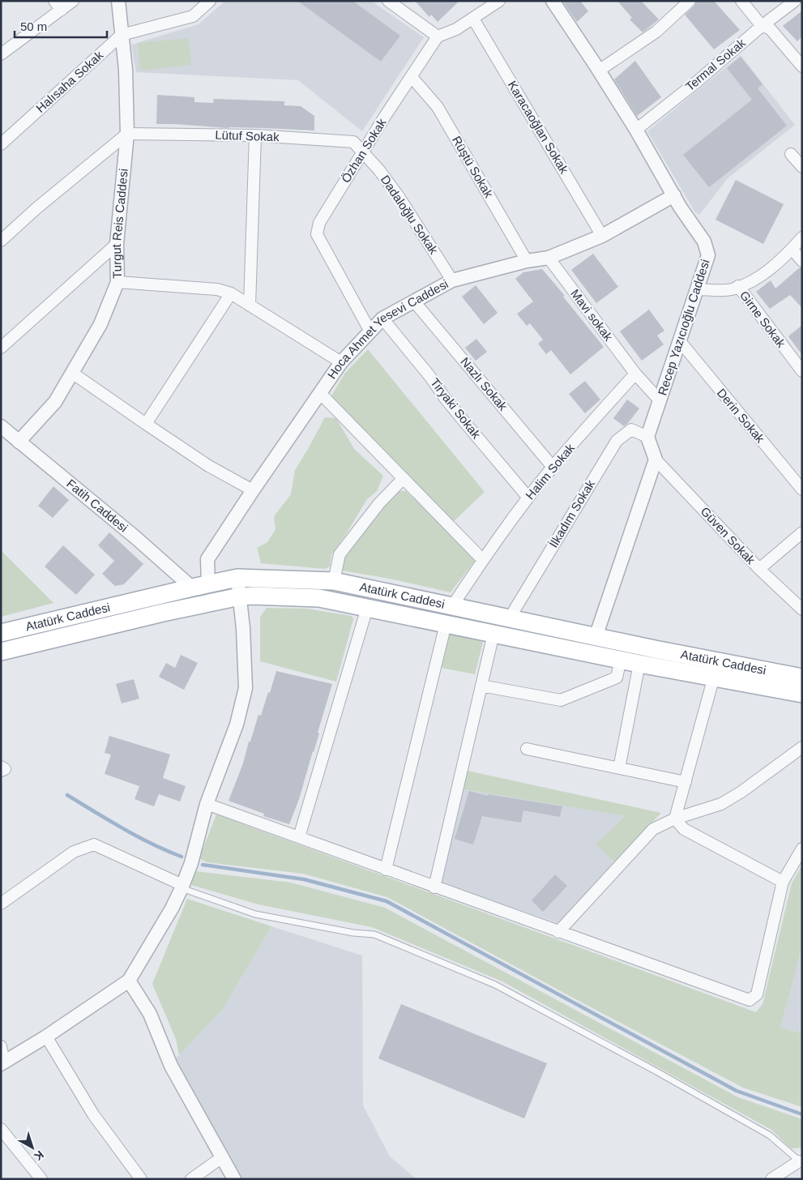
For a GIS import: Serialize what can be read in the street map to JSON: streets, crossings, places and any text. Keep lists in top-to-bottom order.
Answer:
{
  "streets": {
    "main road": ["Atatürk Caddesi"],
    "street": [
      "Termal Sokak",
      "Halısaha Sokak",
      "Karacaoğlan Sokak",
      "Lütuf Sokak",
      "Özhan Sokak",
      "Rüştü Sokak",
      "Dadaloğlu Sokak",
      "Turgut Reis Caddesi",
      "Mavi sokak",
      "Girne Sokak",
      "Recep Yazıcıoğlu Caddesi",
      "Hoca Ahmet Yesevi Caddesi",
      "Nazlı Sokak",
      "Tiryaki Sokak",
      "Derin Sokak",
      "Halim Sokak",
      "Fatih Caddesi",
      "İlkadım Sokak",
      "Güven Sokak"
    ]
  },
  "crossings": [
    ["Termal Sokak", "Recep Yazıcıoğlu Caddesi"],
    ["Halısaha Sokak", "Turgut Reis Caddesi"],
    ["Karacaoğlan Sokak", "Hoca Ahmet Yesevi Caddesi"],
    ["Lütuf Sokak", "Özhan Sokak"],
    ["Lütuf Sokak", "Dadaloğlu Sokak"],
    ["Lütuf Sokak", "Turgut Reis Caddesi"],
    ["Özhan Sokak", "Rüştü Sokak"],
    ["Özhan Sokak", "Dadaloğlu Sokak"],
    ["Özhan Sokak", "Hoca Ahmet Yesevi Caddesi"],
    ["Rüştü Sokak", "Hoca Ahmet Yesevi Caddesi"],
    ["Dadaloğlu Sokak", "Hoca Ahmet Yesevi Caddesi"],
    ["Turgut Reis Caddesi", "Fatih Caddesi"],
    ["Mavi sokak", "Hoca Ahmet Yesevi Caddesi"],
    ["Mavi sokak", "Halim Sokak"],
    ["Recep Yazıcıoğlu Caddesi", "Hoca Ahmet Yesevi Caddesi"],
    ["Recep Yazıcıoğlu Caddesi", "Derin Sokak"],
    ["Recep Yazıcıoğlu Caddesi", "İlkadım Sokak"],
    ["Hoca Ahmet Yesevi Caddesi", "Nazlı Sokak"],
    ["Hoca Ahmet Yesevi Caddesi", "Tiryaki Sokak"],
    ["Hoca Ahmet Yesevi Caddesi", "Atatürk Caddesi"],
    ["Nazlı Sokak", "Halim Sokak"],
    ["Tiryaki Sokak", "Halim Sokak"],
    ["Halim Sokak", "Atatürk Caddesi"],
    ["Fatih Caddesi", "Atatürk Caddesi"],
    ["İlkadım Sokak", "Atatürk Caddesi"]
  ],
  "scale_bar": "50 m",
  "north": "bottom right"
}
